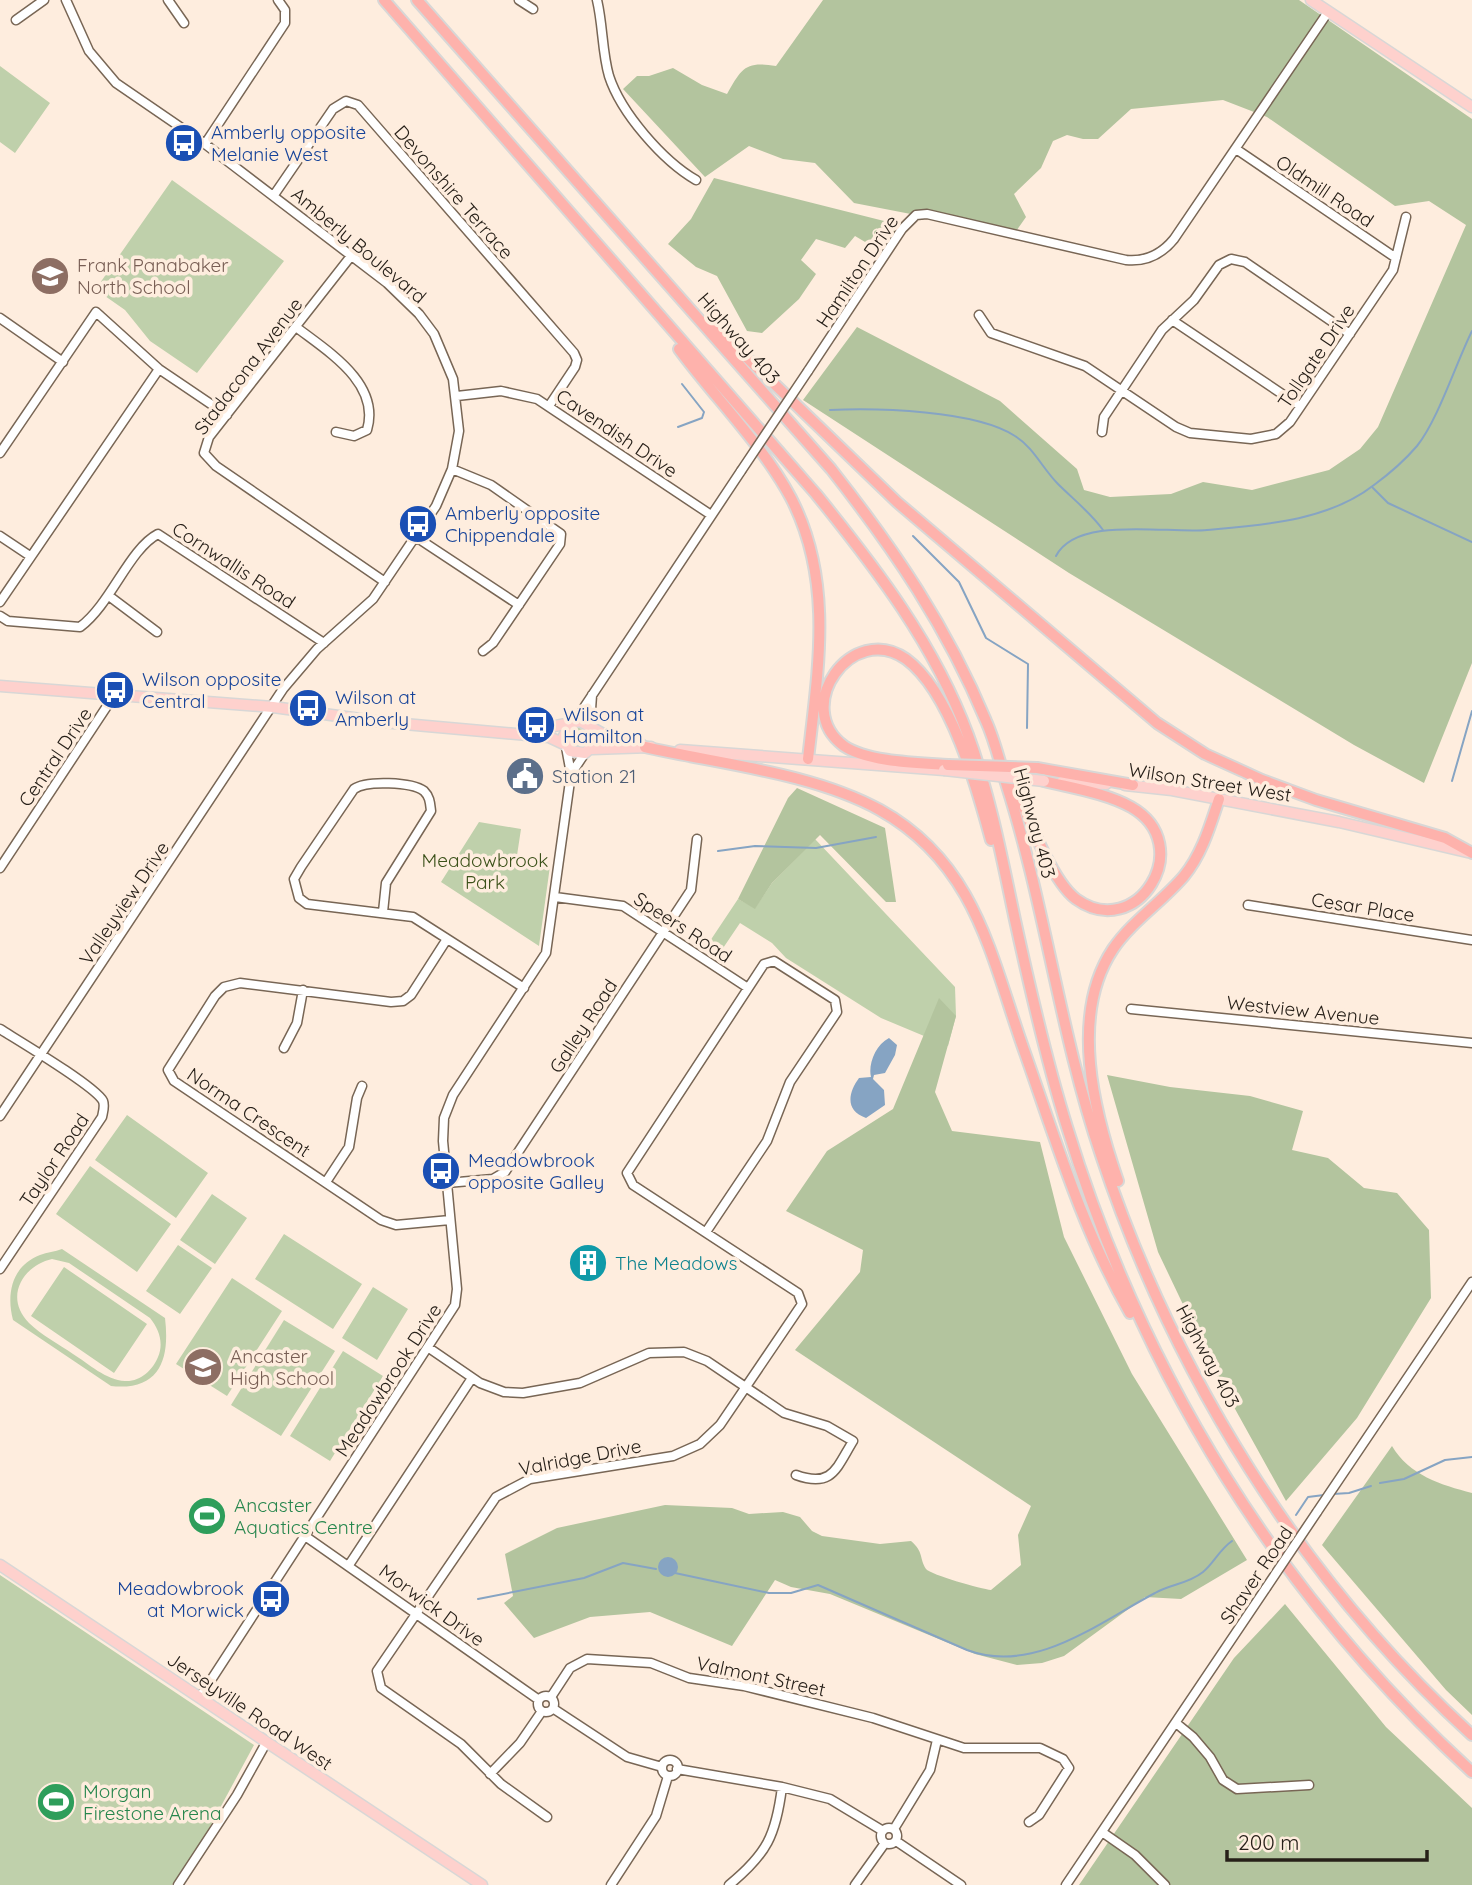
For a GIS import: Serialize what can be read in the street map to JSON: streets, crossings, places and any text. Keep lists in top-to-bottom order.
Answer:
{
  "streets": {
    "highway": ["Highway 403"],
    "main road": ["Wilson Street West", "Jerseyville Road West"],
    "street": [
      "Oldmill Road",
      "Devonshire Terrace",
      "Amberly Boulevard",
      "Hamilton Drive",
      "Tollgate Drive",
      "Stadacona Avenue",
      "Cavendish Drive",
      "Cornwallis Road",
      "Central Drive",
      "Valleyview Drive",
      "Cesar Place",
      "Speers Road",
      "Westview Avenue",
      "Galley Road",
      "Norma Crescent",
      "Taylor Road",
      "Meadowbrook Drive",
      "Valridge Drive",
      "Shaver Road",
      "Morwick Drive",
      "Valmont Street"
    ]
  },
  "crossings": [
    ["Oldmill Road", "Hamilton Drive"],
    ["Oldmill Road", "Tollgate Drive"],
    ["Devonshire Terrace", "Amberly Boulevard"],
    ["Devonshire Terrace", "Cavendish Drive"],
    ["Amberly Boulevard", "Stadacona Avenue"],
    ["Amberly Boulevard", "Cavendish Drive"],
    ["Amberly Boulevard", "Cornwallis Road"],
    ["Amberly Boulevard", "Valleyview Drive"],
    ["Hamilton Drive", "Cavendish Drive"],
    ["Hamilton Drive", "Wilson Street West"],
    ["Hamilton Drive", "Meadowbrook Drive"],
    ["Wilson Street West", "Meadowbrook Drive"],
    ["Valleyview Drive", "Taylor Road"],
    ["Speers Road", "Galley Road"],
    ["Speers Road", "Meadowbrook Drive"],
    ["Speers Road", "Valridge Drive"],
    ["Galley Road", "Meadowbrook Drive"],
    ["Norma Crescent", "Meadowbrook Drive"],
    ["Meadowbrook Drive", "Morwick Drive"],
    ["Meadowbrook Drive", "Jerseyville Road West"],
    ["Valridge Drive", "Morwick Drive"],
    ["Morwick Drive", "Valmont Street"]
  ],
  "parks": ["Meadowbrook Park"],
  "places": {
    "bus stop": [
      "Amberly opposite Melanie West",
      "Amberly opposite Chippendale",
      "Wilson opposite Central",
      "Wilson at Amberly",
      "Wilson at Hamilton",
      "Meadowbrook opposite Galley",
      "Meadowbrook at Morwick"
    ],
    "school or university": ["Frank Panabaker North School", "Ancaster High School"],
    "public building": ["Station 21"],
    "building": ["The Meadows"],
    "sports": ["Ancaster Aquatics Centre", "Morgan Firestone Arena"]
  },
  "scale_bar": "200 m"
}
